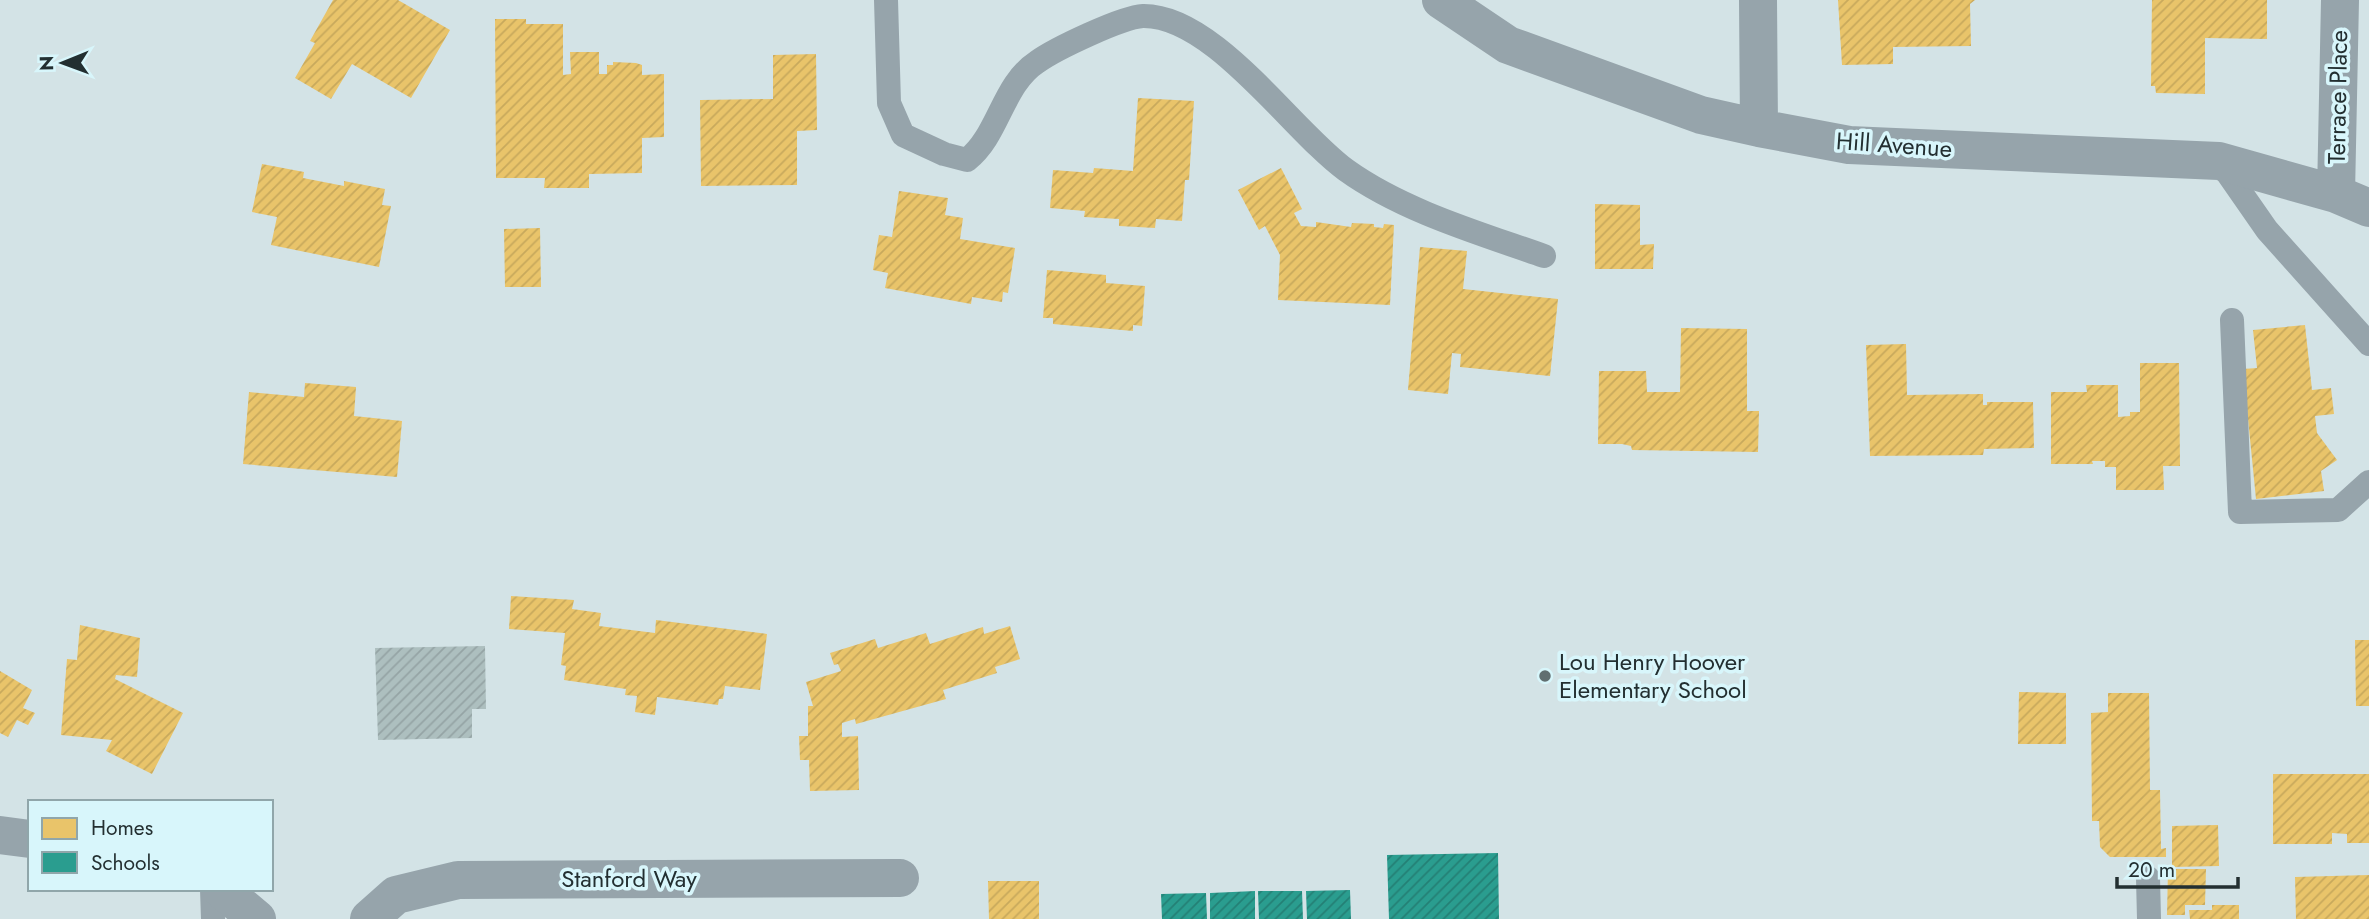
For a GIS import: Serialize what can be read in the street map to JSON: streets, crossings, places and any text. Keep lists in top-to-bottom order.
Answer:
{
  "streets": {
    "street": ["Terrace Place", "Hill Avenue", "Stanford Way"]
  },
  "crossings": [
    ["Terrace Place", "Hill Avenue"]
  ],
  "places": ["Lou Henry Hoover Elementary School"],
  "legend": ["Homes", "Schools"],
  "scale_bar": "20 m",
  "north": "left"
}
